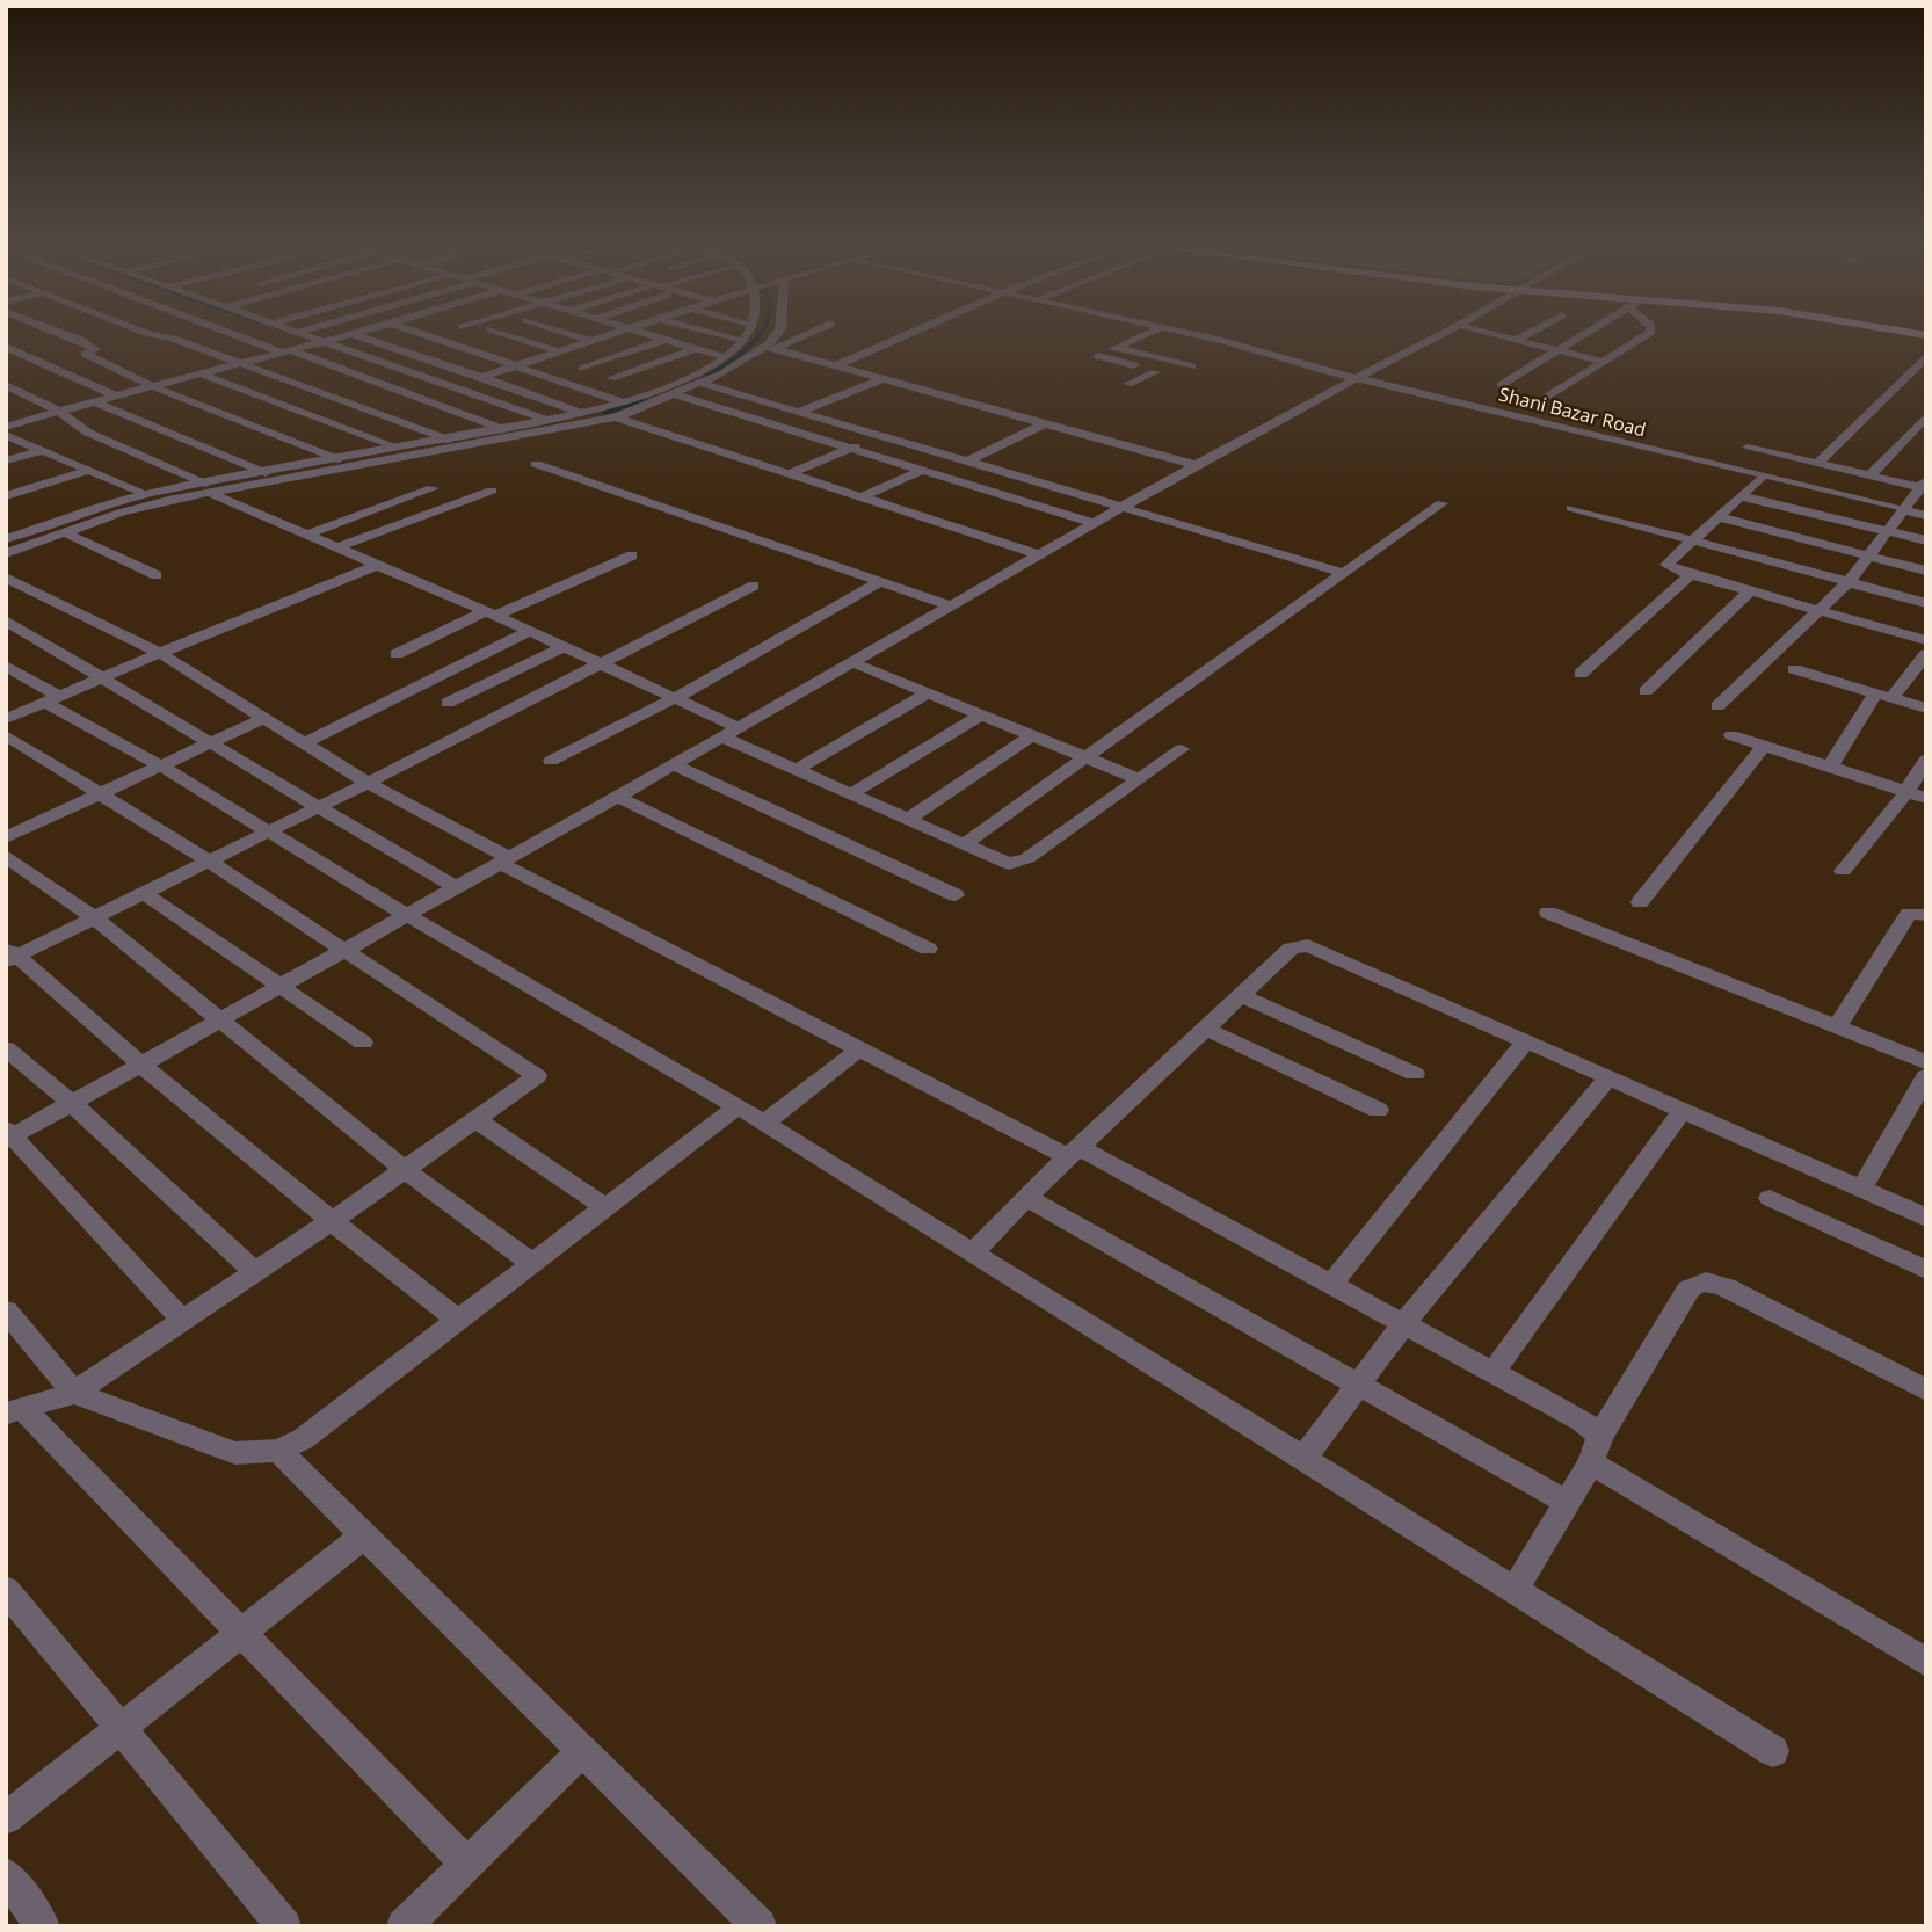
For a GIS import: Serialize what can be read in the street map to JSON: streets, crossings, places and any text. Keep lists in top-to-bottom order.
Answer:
{
  "streets": {
    "street": ["Shani Bazar Road"]
  }
}
